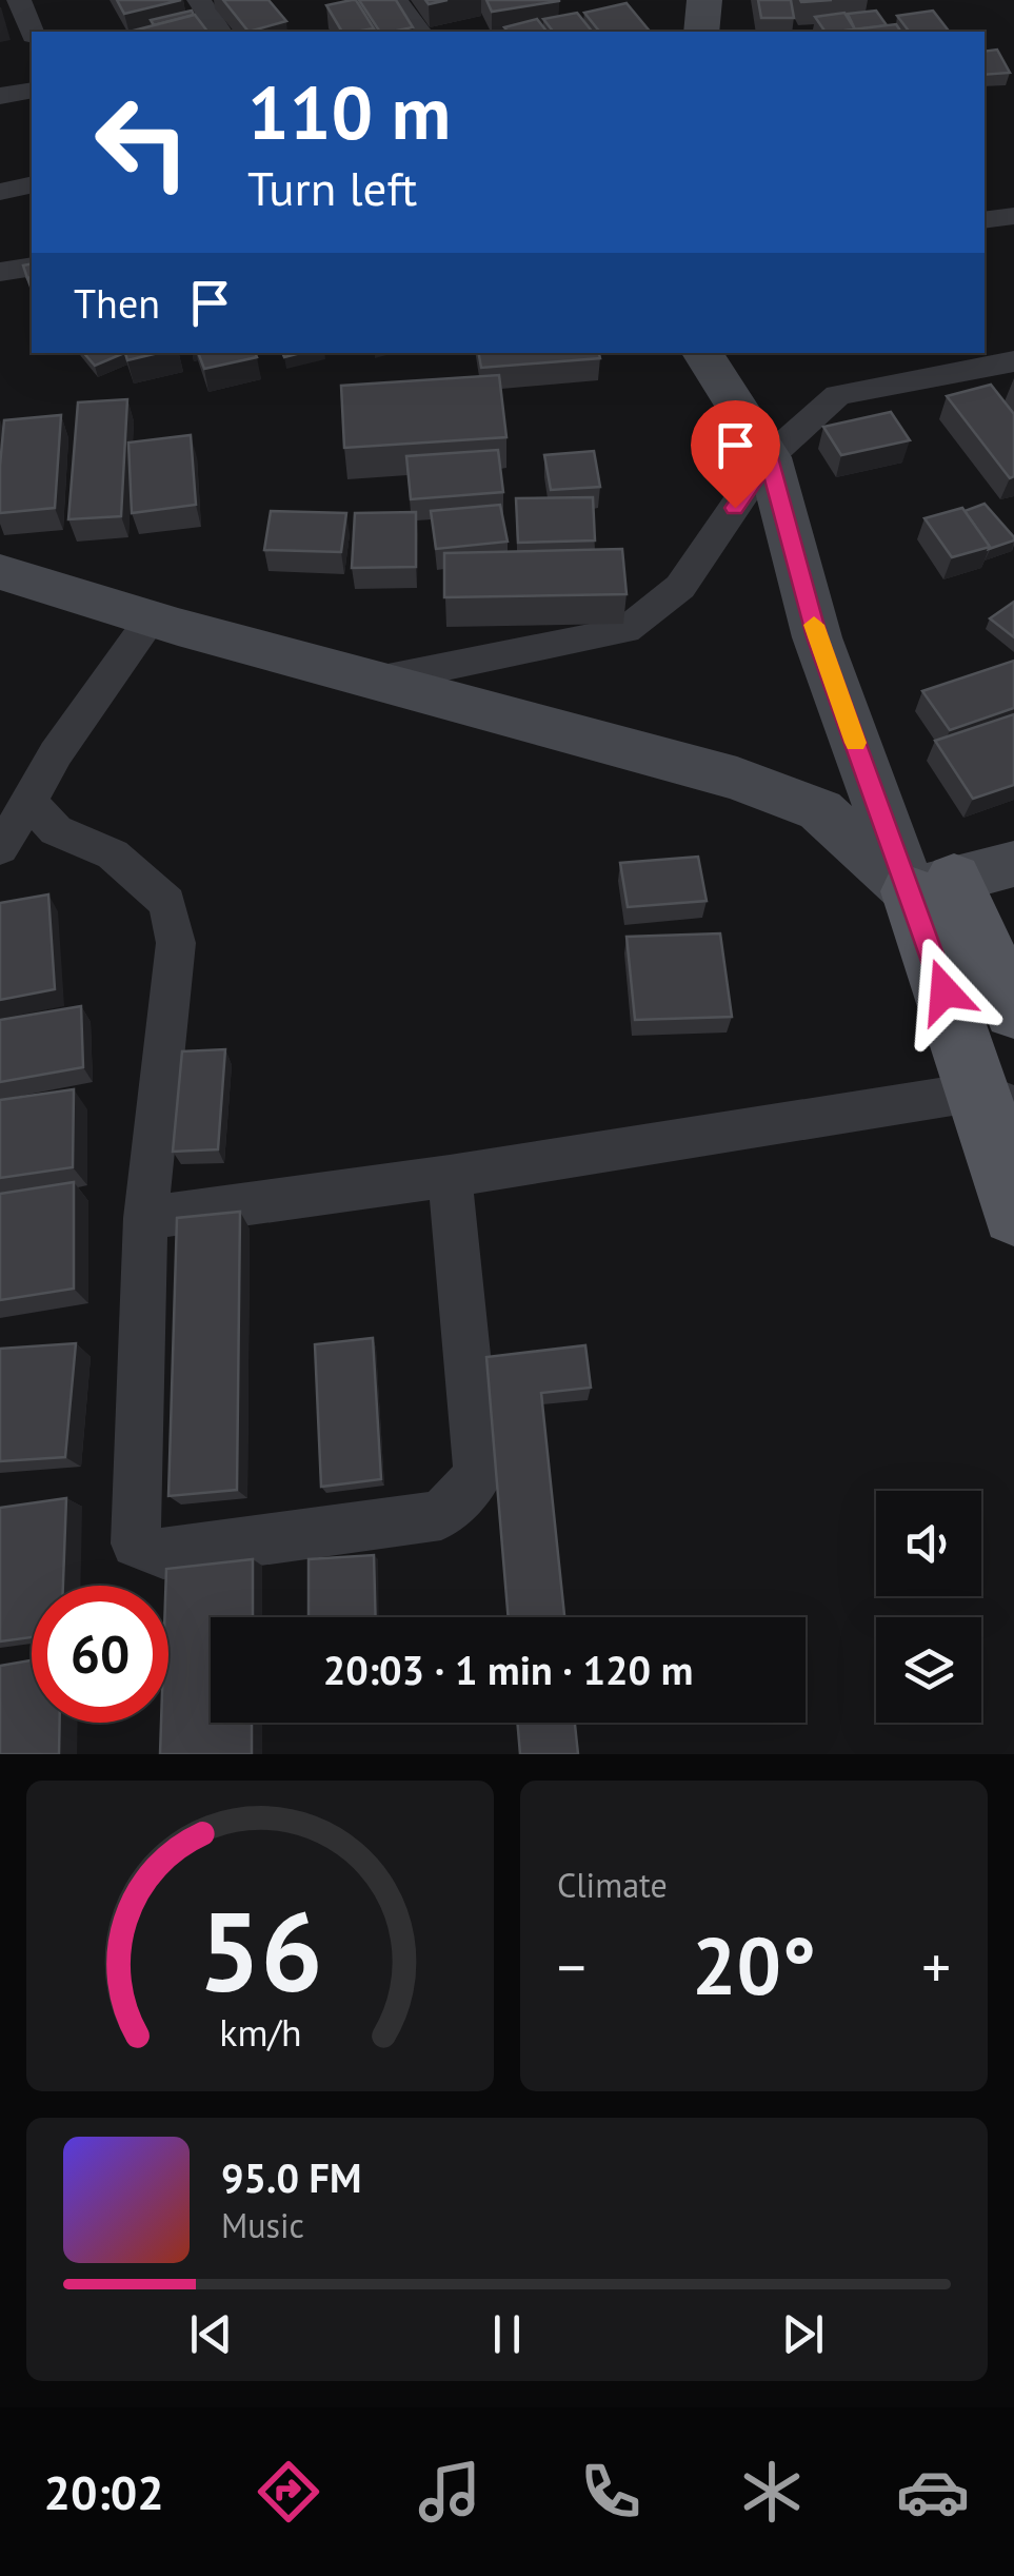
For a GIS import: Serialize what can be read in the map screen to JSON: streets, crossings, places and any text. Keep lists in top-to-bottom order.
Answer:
{
  "page": {
    "turn": ["110 m", "Turn left"],
    "then": "Then",
    "limit": "60",
    "trip": "20:03 · 1 min · 120 m",
    "tile": "Climate",
    "heat": ["−", "20°", "+"],
    "song": ["95.0 FM", "Music"],
    "tabs": "20:02",
    "gauge": ["56", "km/h"]
  }
}
